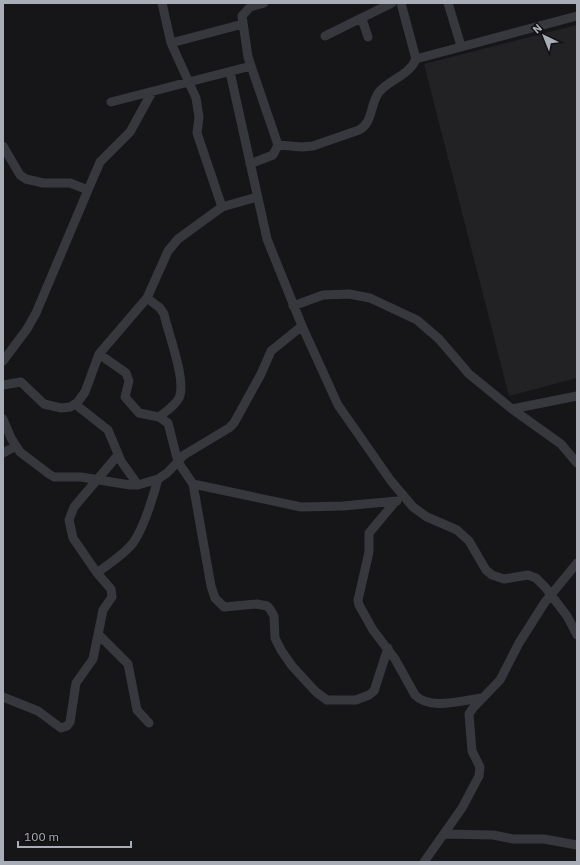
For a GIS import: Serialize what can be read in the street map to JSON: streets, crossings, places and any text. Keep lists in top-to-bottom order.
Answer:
{
  "scale_bar": "100 m",
  "north": "top left"
}
